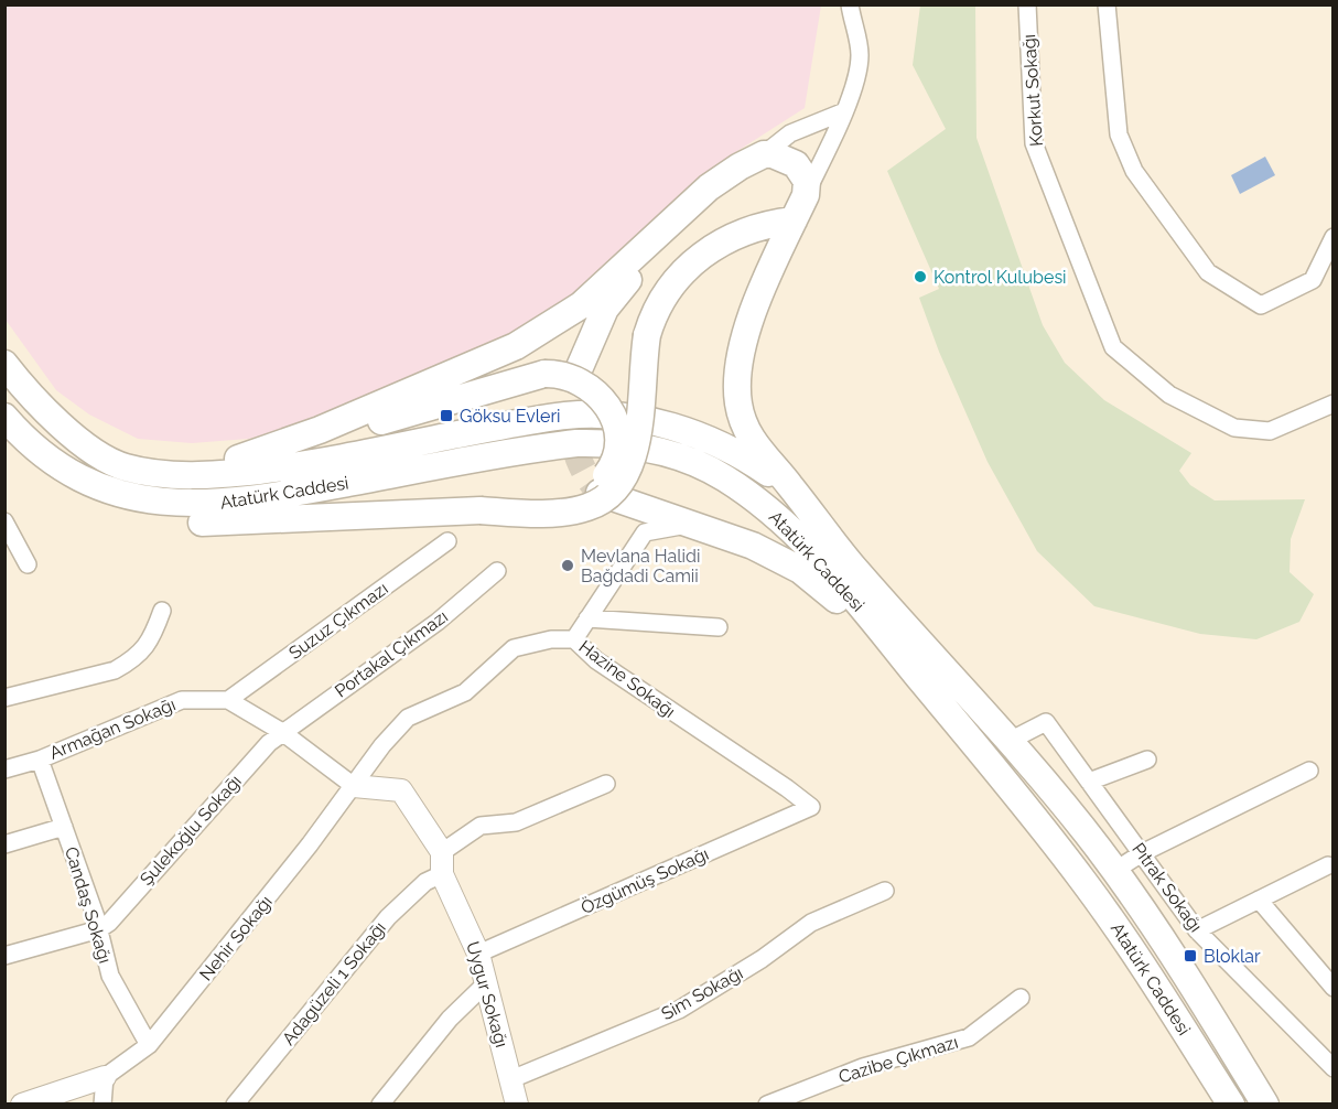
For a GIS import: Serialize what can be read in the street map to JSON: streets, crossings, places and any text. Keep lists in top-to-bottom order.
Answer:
{
  "streets": {
    "main road": ["Atatürk Caddesi"],
    "street": [
      "Korkut Sokağı",
      "Suzuz Çıkmazı",
      "Portakal Çıkmazı",
      "Hazine Sokaḡı",
      "Armaḡan Sokaḡı",
      "Şulekoğlu Sokaḡı",
      "Özgümüş Sokağı",
      "Pıtrak Sokağı",
      "Candaş Sokağı",
      "Nehir Sokağı",
      "Adagüzeli 1 Sokaḡı",
      "Sim Sokağı",
      "Uygur Sokağı",
      "Cazibe Çıkmazı"
    ]
  },
  "crossings": [
    ["Atatürk Caddesi", "Pıtrak Sokağı"],
    ["Suzuz Çıkmazı", "Armaḡan Sokaḡı"],
    ["Portakal Çıkmazı", "Şulekoğlu Sokaḡı"],
    ["Hazine Sokaḡı", "Özgümüş Sokağı"],
    ["Hazine Sokaḡı", "Nehir Sokağı"],
    ["Armaḡan Sokaḡı", "Candaş Sokağı"],
    ["Şulekoğlu Sokaḡı", "Candaş Sokağı"],
    ["Özgümüş Sokağı", "Uygur Sokağı"],
    ["Candaş Sokağı", "Nehir Sokağı"],
    ["Adagüzeli 1 Sokaḡı", "Uygur Sokağı"],
    ["Sim Sokağı", "Uygur Sokağı"]
  ],
  "places": {
    "other": ["Kontrol Kulubesi", "Mevlana Halidi Bağdadi Camii"],
    "transit": ["Göksu Evleri", "Bloklar"]
  }
}
